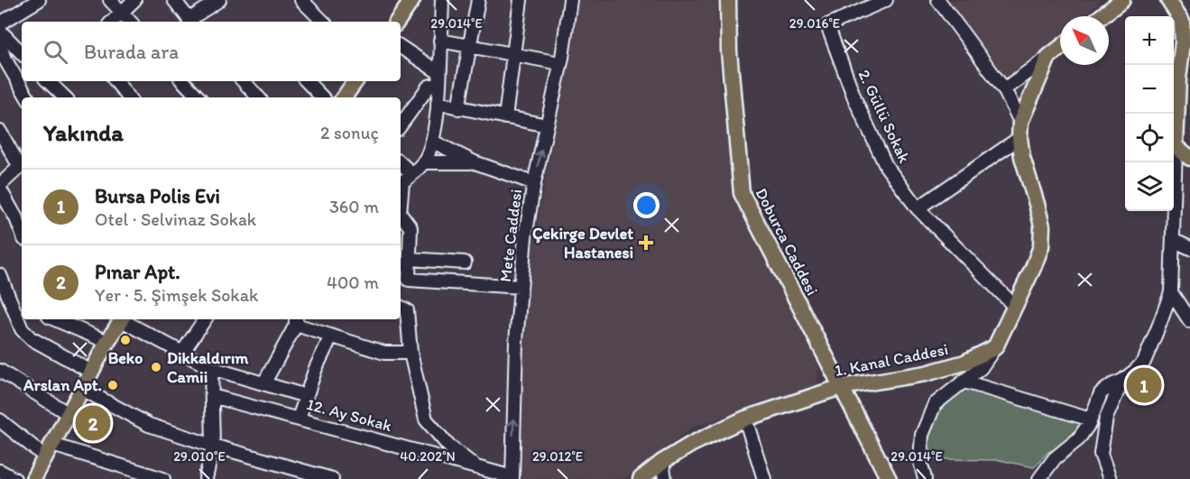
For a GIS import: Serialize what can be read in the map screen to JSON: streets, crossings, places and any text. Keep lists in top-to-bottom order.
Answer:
{
  "streets": {
    "main road": ["Doburca Caddesi", "1. Kanal Caddesi"],
    "street": ["2. Güllü Sokak", "Mete Caddesi", "12. Ay Sokak"]
  },
  "crossings": [
    ["Mete Caddesi", "12. Ay Sokak"],
    ["Doburca Caddesi", "1. Kanal Caddesi"]
  ],
  "one_way": ["Mete Caddesi"],
  "places": {
    "health": ["Çekirge Devlet Hastanesi"],
    "other": ["Beko", "Dikkaldırım Camii", "Arslan Apt."]
  },
  "north": "top left",
  "page": {
    "map_buttons": ["+", "−"],
    "search": "Burada ara",
    "heading": ["Yakında", "2 sonuç"],
    "list": [
      {
        "mark": "1",
        "name": "Bursa Polis Evi",
        "note": "Otel · Selvinaz Sokak",
        "value": "360 m"
      },
      {
        "mark": "2",
        "name": "Pınar Apt.",
        "note": "Yer · 5. Şimşek Sokak",
        "value": "400 m"
      }
    ],
    "pins": ["1", "2"]
  },
  "coordinates": [
    "29.014°E",
    "29.016°E",
    "29.010°E",
    "40.202°N",
    "29.012°E"
  ]
}
